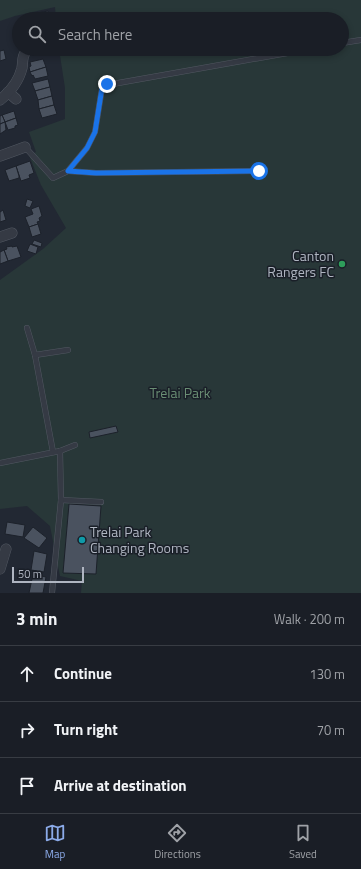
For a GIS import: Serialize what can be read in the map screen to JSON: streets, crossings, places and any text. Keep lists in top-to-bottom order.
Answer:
{
  "parks": ["Trelai Park"],
  "places": ["Canton Rangers FC", "Trelai Park Changing Rooms"],
  "scale_bar": "50 m",
  "page": {
    "search": "Search here",
    "scale": "50 m",
    "heading": ["3 min", "Walk · 200 m"],
    "list": [
      ["Continue", "130 m"],
      ["Turn right", "70 m"],
      "Arrive at destination"
    ],
    "nav": ["Map", "Directions", "Saved"]
  }
}
